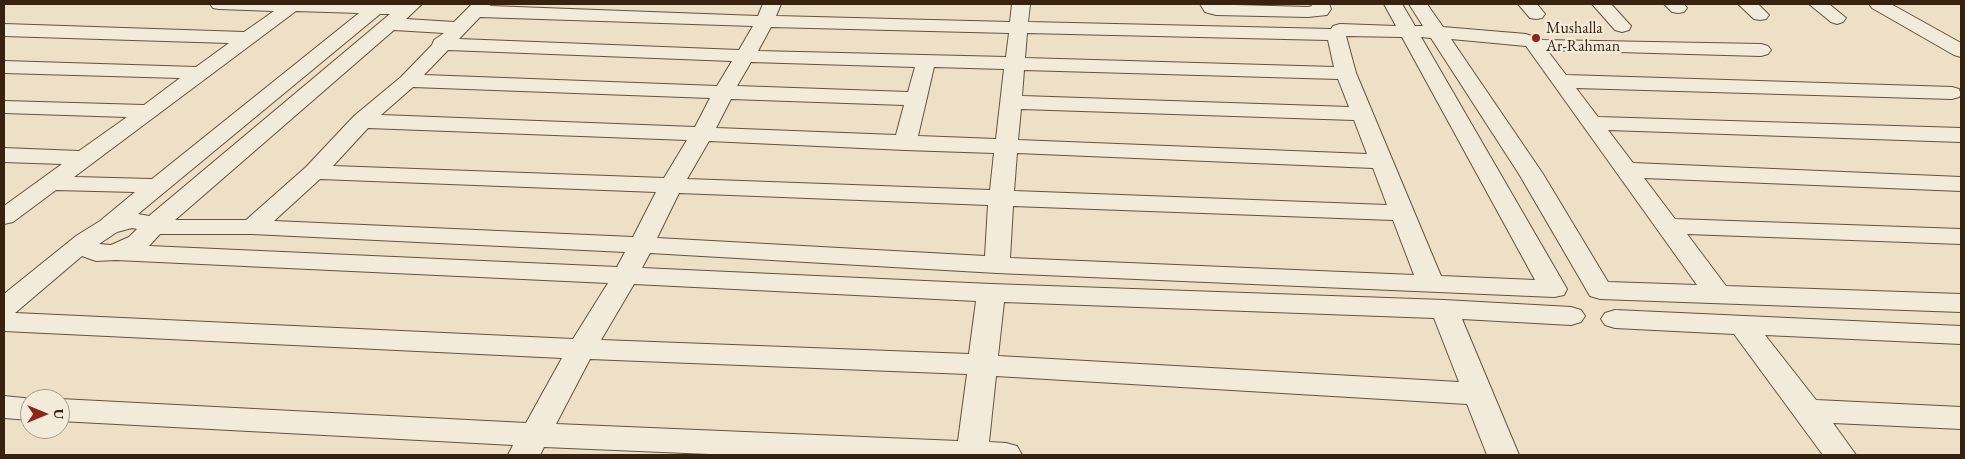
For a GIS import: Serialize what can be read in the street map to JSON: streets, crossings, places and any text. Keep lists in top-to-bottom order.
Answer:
{
  "places": ["Mushalla Ar-Rahman"],
  "north": "right"
}
